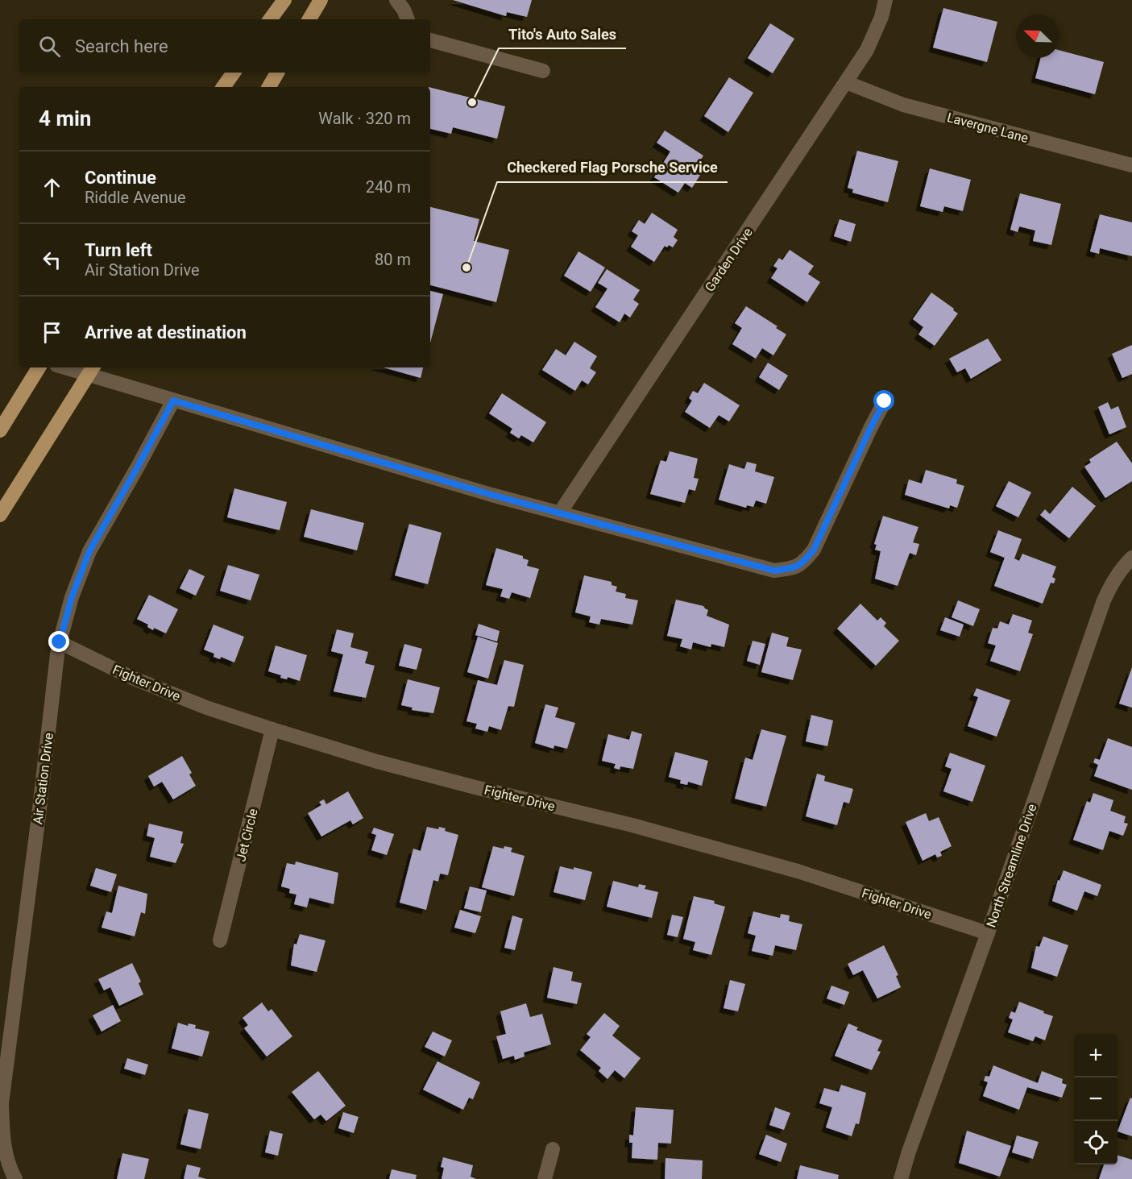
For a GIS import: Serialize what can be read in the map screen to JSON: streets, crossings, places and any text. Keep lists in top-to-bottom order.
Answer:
{
  "streets": {
    "street": [
      "Lavergne Lane",
      "Garden Drive",
      "Fighter Drive",
      "Air Station Drive",
      "Jet Circle",
      "North Streamline Drive"
    ]
  },
  "crossings": [
    ["Lavergne Lane", "Garden Drive"],
    ["Fighter Drive", "Air Station Drive"],
    ["Fighter Drive", "Jet Circle"],
    ["Fighter Drive", "North Streamline Drive"]
  ],
  "places": ["Tito's Auto Sales", "Checkered Flag Porsche Service"],
  "north": "top left",
  "page": {
    "search": "Search here",
    "heading": ["4 min", "Walk · 320 m"],
    "list": [
      ["Continue", "Riddle Avenue", "240 m"],
      ["Turn left", "Air Station Drive", "80 m"],
      "Arrive at destination"
    ],
    "map_buttons": ["+", "−"]
  }
}
